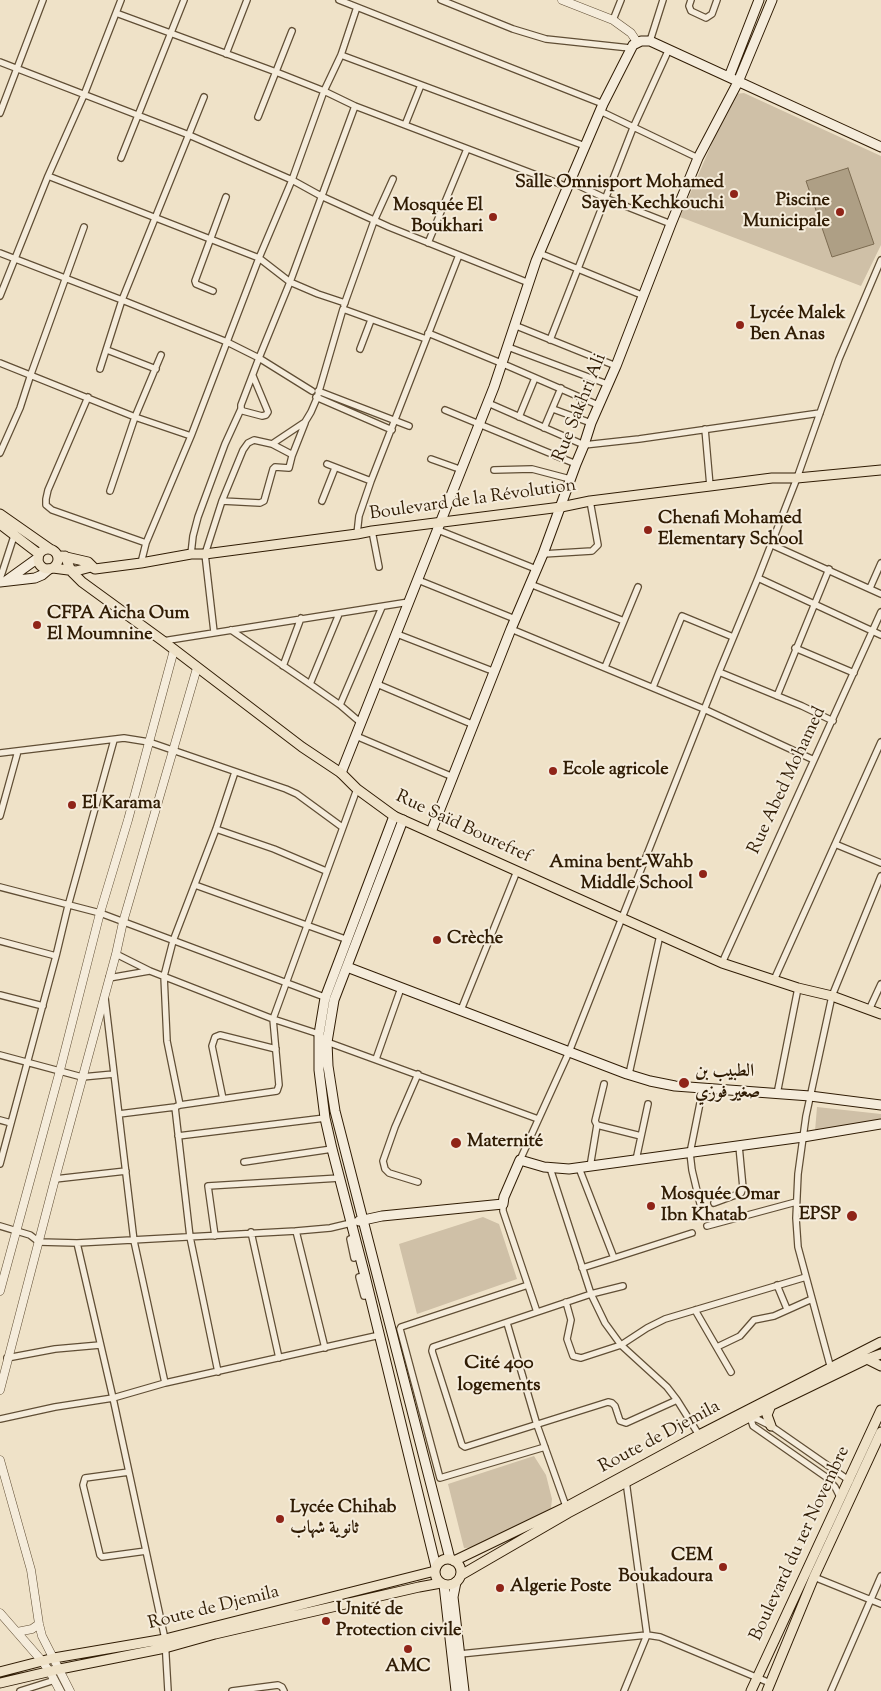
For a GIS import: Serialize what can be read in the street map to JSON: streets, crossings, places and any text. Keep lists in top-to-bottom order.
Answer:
{
  "streets": {
    "main road": [
      "Rue Sakhri Ali",
      "Boulevard de la Révolution",
      "Rue Saïd Bourefref",
      "Route de Djemila",
      "Boulevard du 1er Novembre"
    ],
    "street": ["Rue Abed Mohamed"]
  },
  "crossings": [
    ["Rue Sakhri Ali", "Boulevard de la Révolution"],
    ["Rue Sakhri Ali", "Rue Saïd Bourefref"],
    ["Boulevard de la Révolution", "Rue Saïd Bourefref"],
    ["Rue Abed Mohamed", "Rue Saïd Bourefref"]
  ],
  "districts": ["Cité 400 logements"],
  "places": [
    "Salle Omnisport Mohamed Sayeh Kechkouchi",
    "Piscine Municipale",
    "Mosquée El Boukhari",
    "Lycée Malek Ben Anas",
    "Chenafi Mohamed Elementary School",
    "CFPA Aicha Oum El Moumnine",
    "Ecole agricole",
    "El Karama",
    "Amina bent-Wahb Middle School",
    "Crèche",
    "الطبيب بن صغير فوزي",
    "Maternité",
    "Mosquée Omar Ibn Khatab",
    "EPSP",
    "Lycée Chihab ثانوية شهاب",
    "CEM Boukadoura",
    "Algerie Poste",
    "Unité de Protection civile",
    "AMC"
  ]
}
